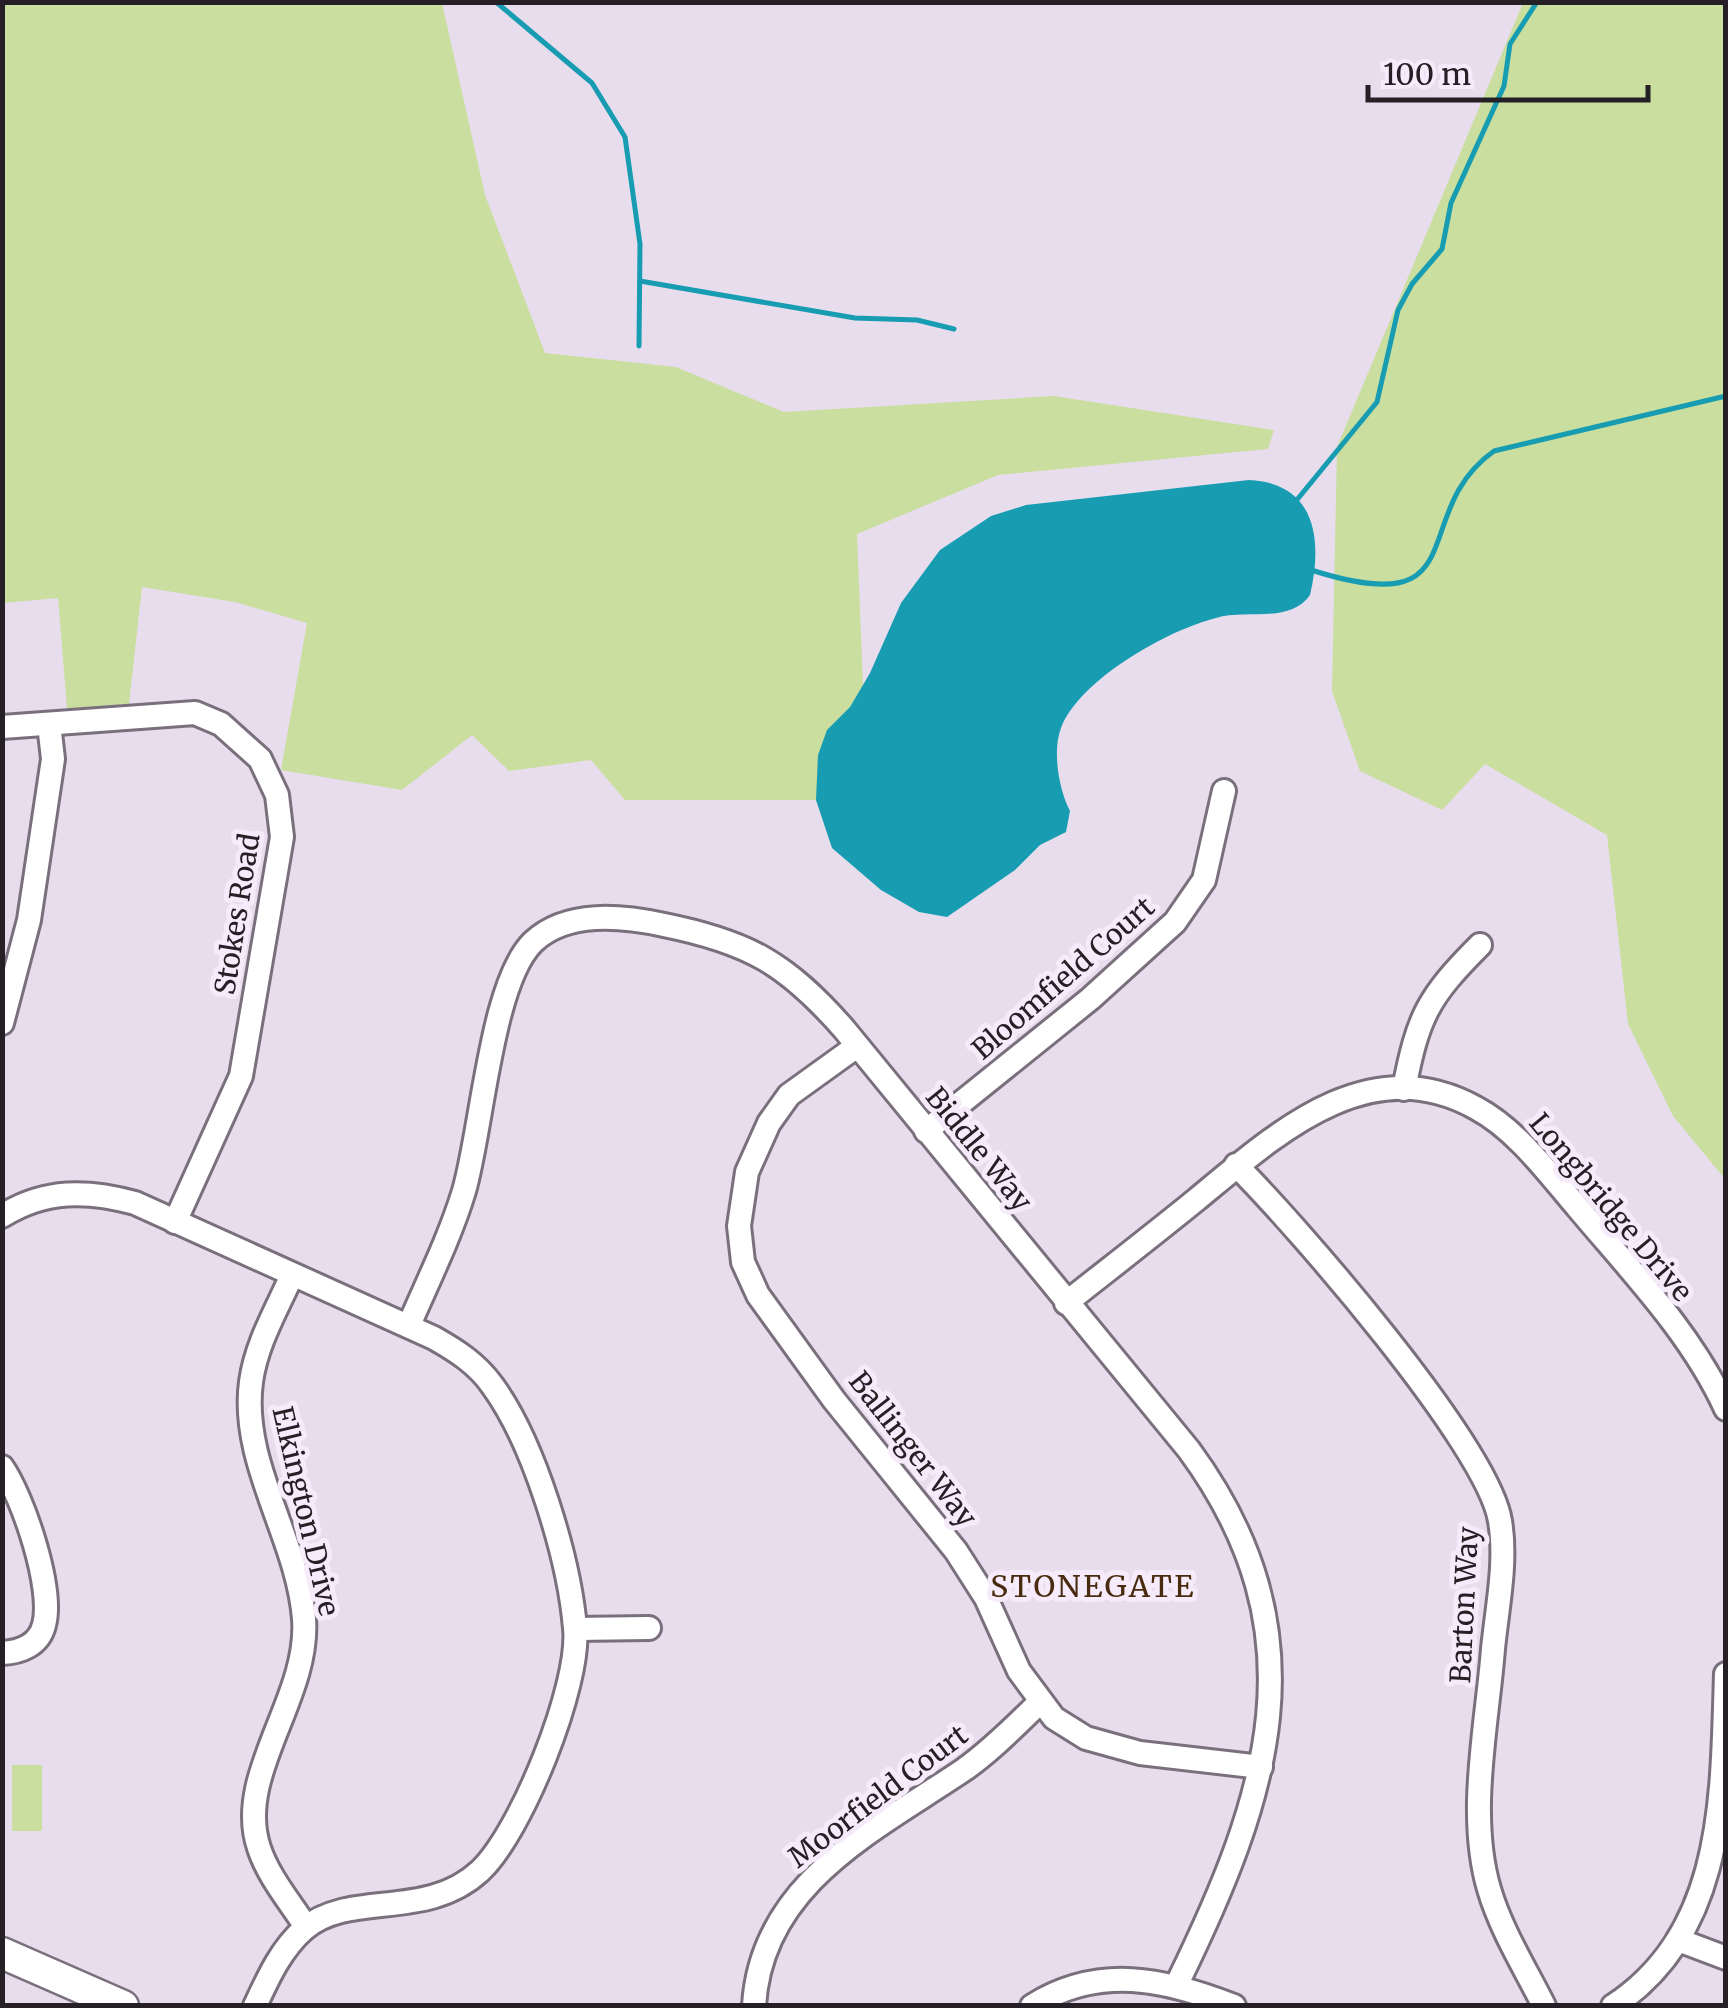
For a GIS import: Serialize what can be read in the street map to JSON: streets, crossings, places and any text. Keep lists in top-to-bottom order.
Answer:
{
  "streets": {
    "street": [
      "Stokes Road",
      "Bloomfield Court",
      "Biddle Way",
      "Longbridge Drive",
      "Ballinger Way",
      "Elkington Drive",
      "Barton Way",
      "Moorfield Court"
    ]
  },
  "crossings": [
    ["Bloomfield Court", "Biddle Way"],
    ["Biddle Way", "Longbridge Drive"],
    ["Biddle Way", "Ballinger Way"],
    ["Longbridge Drive", "Barton Way"],
    ["Ballinger Way", "Moorfield Court"]
  ],
  "districts": ["STONEGATE"],
  "scale_bar": "100 m"
}
